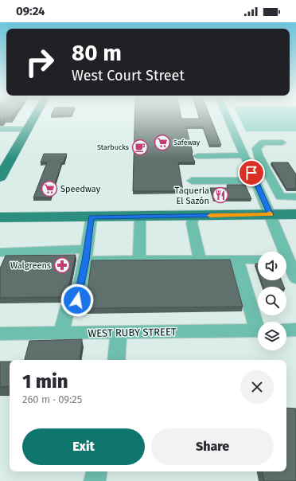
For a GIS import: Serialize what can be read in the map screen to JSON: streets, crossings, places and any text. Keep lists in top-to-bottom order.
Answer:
{
  "streets": {
    "street": ["WEST RUBY STREET"]
  },
  "places": {
    "supermarket": ["Safeway", "Speedway"],
    "cafe": ["Starbucks"],
    "restaurant": ["Taqueria El Sazón"],
    "pharmacy": ["Walgreens"]
  },
  "page": {
    "status": "09:24",
    "turn": ["80 m", "West Court Street"],
    "heading": ["1 min", "260 m · 09:25"],
    "buttons": ["Exit", "Share"]
  }
}
